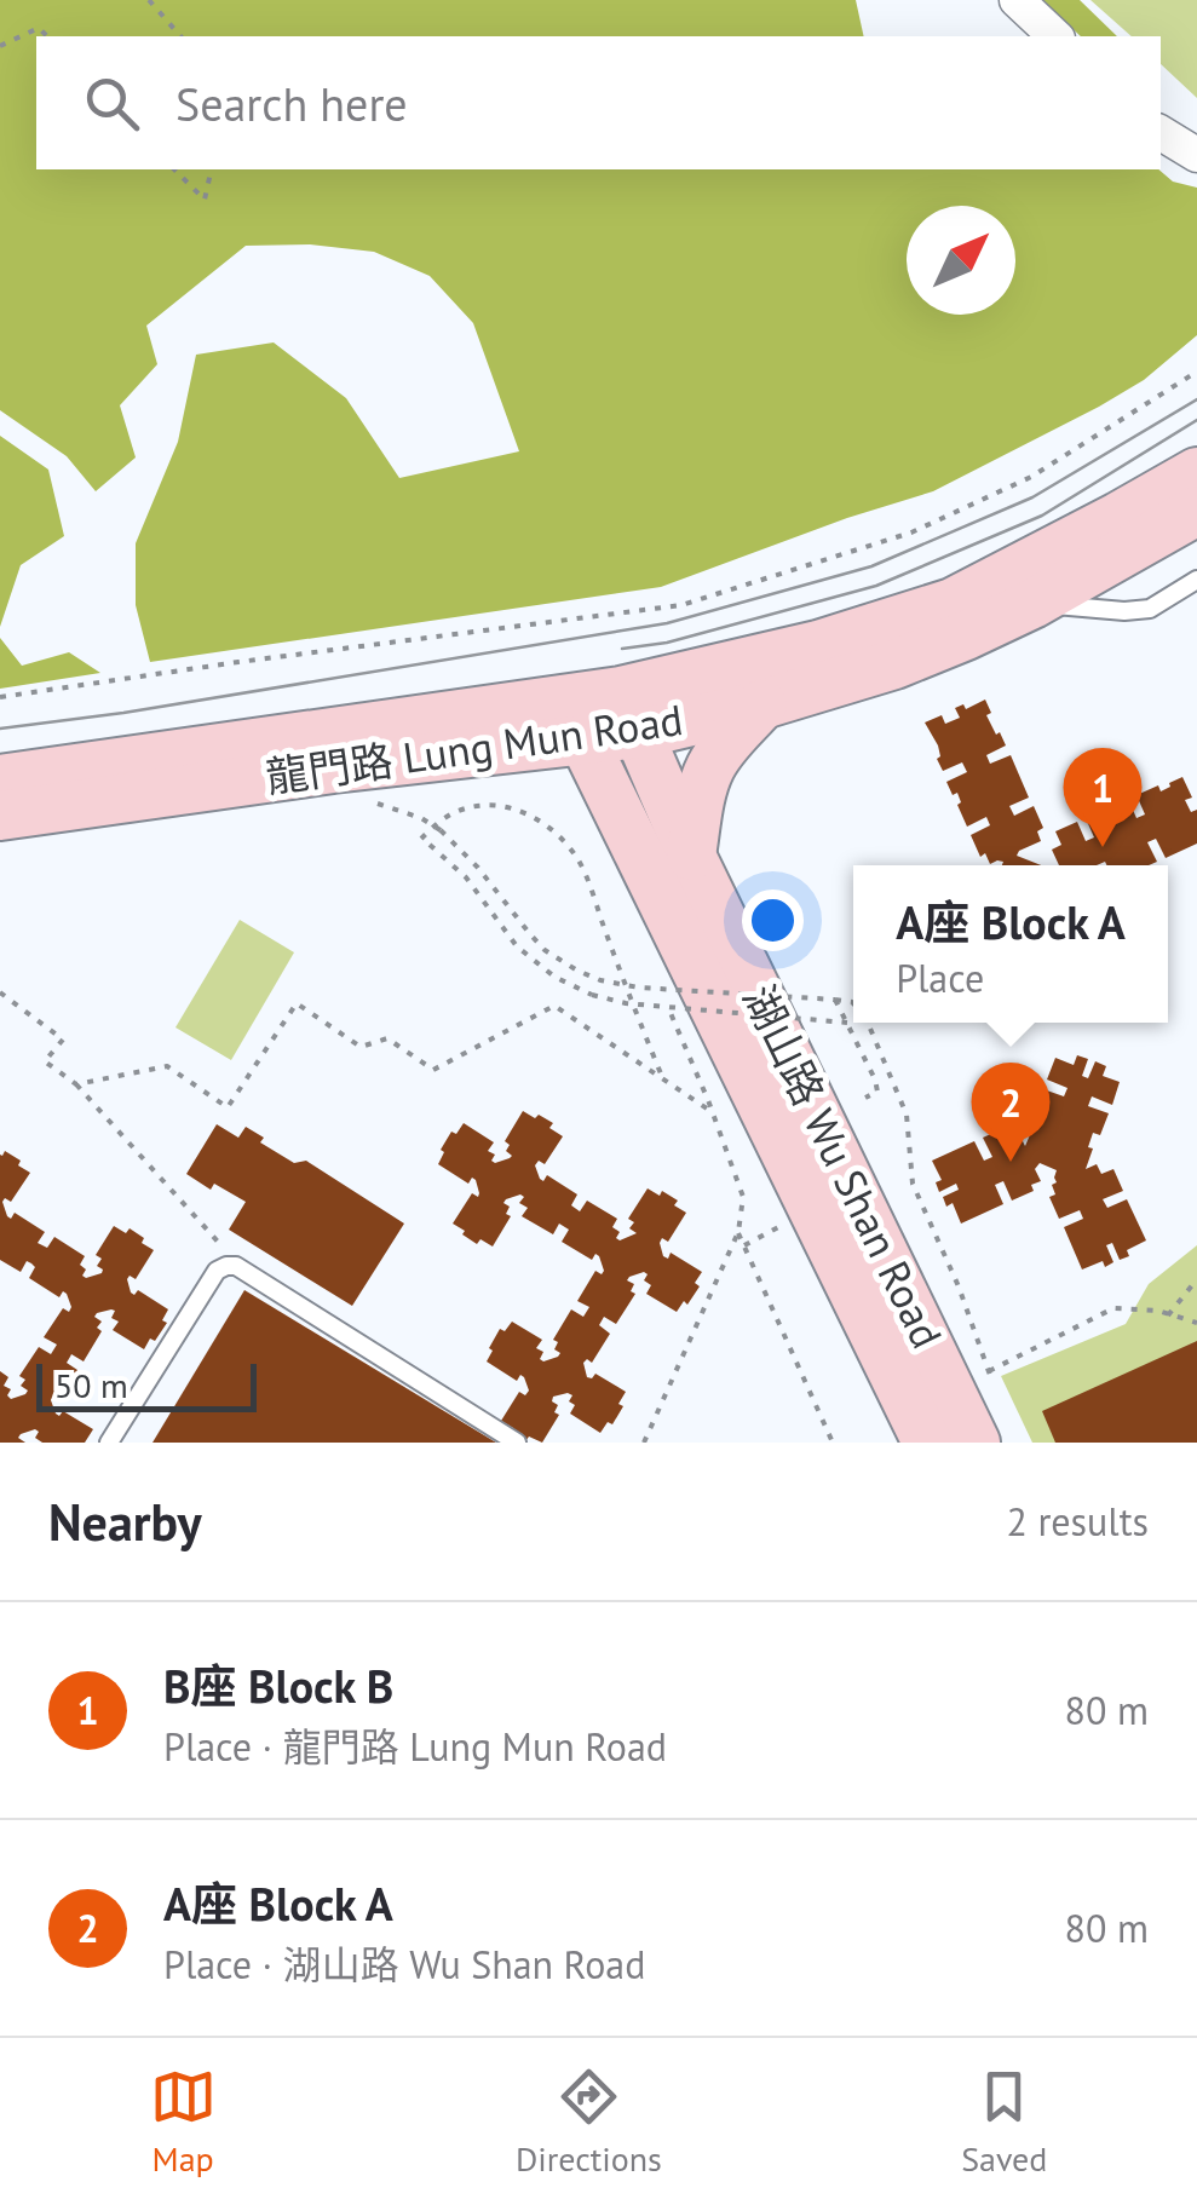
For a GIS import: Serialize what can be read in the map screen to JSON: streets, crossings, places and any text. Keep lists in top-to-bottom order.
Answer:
{
  "streets": {
    "main road": ["龍門路 Lung Mun Road", "湖山路 Wu Shan Road"]
  },
  "crossings": [
    ["龍門路 Lung Mun Road", "湖山路 Wu Shan Road"]
  ],
  "scale_bar": "50 m",
  "north": "top right",
  "page": {
    "search": "Search here",
    "pins": ["1", "2"],
    "popup": ["A座 Block A", "Place"],
    "scale": "50 m",
    "heading": ["Nearby", "2 results"],
    "list": [
      {
        "mark": "1",
        "name": "B座 Block B",
        "note": "Place · 龍門路 Lung Mun Road",
        "value": "80 m"
      },
      {
        "mark": "2",
        "name": "A座 Block A",
        "note": "Place · 湖山路 Wu Shan Road",
        "value": "80 m"
      }
    ],
    "nav": ["Map", "Directions", "Saved"]
  }
}
